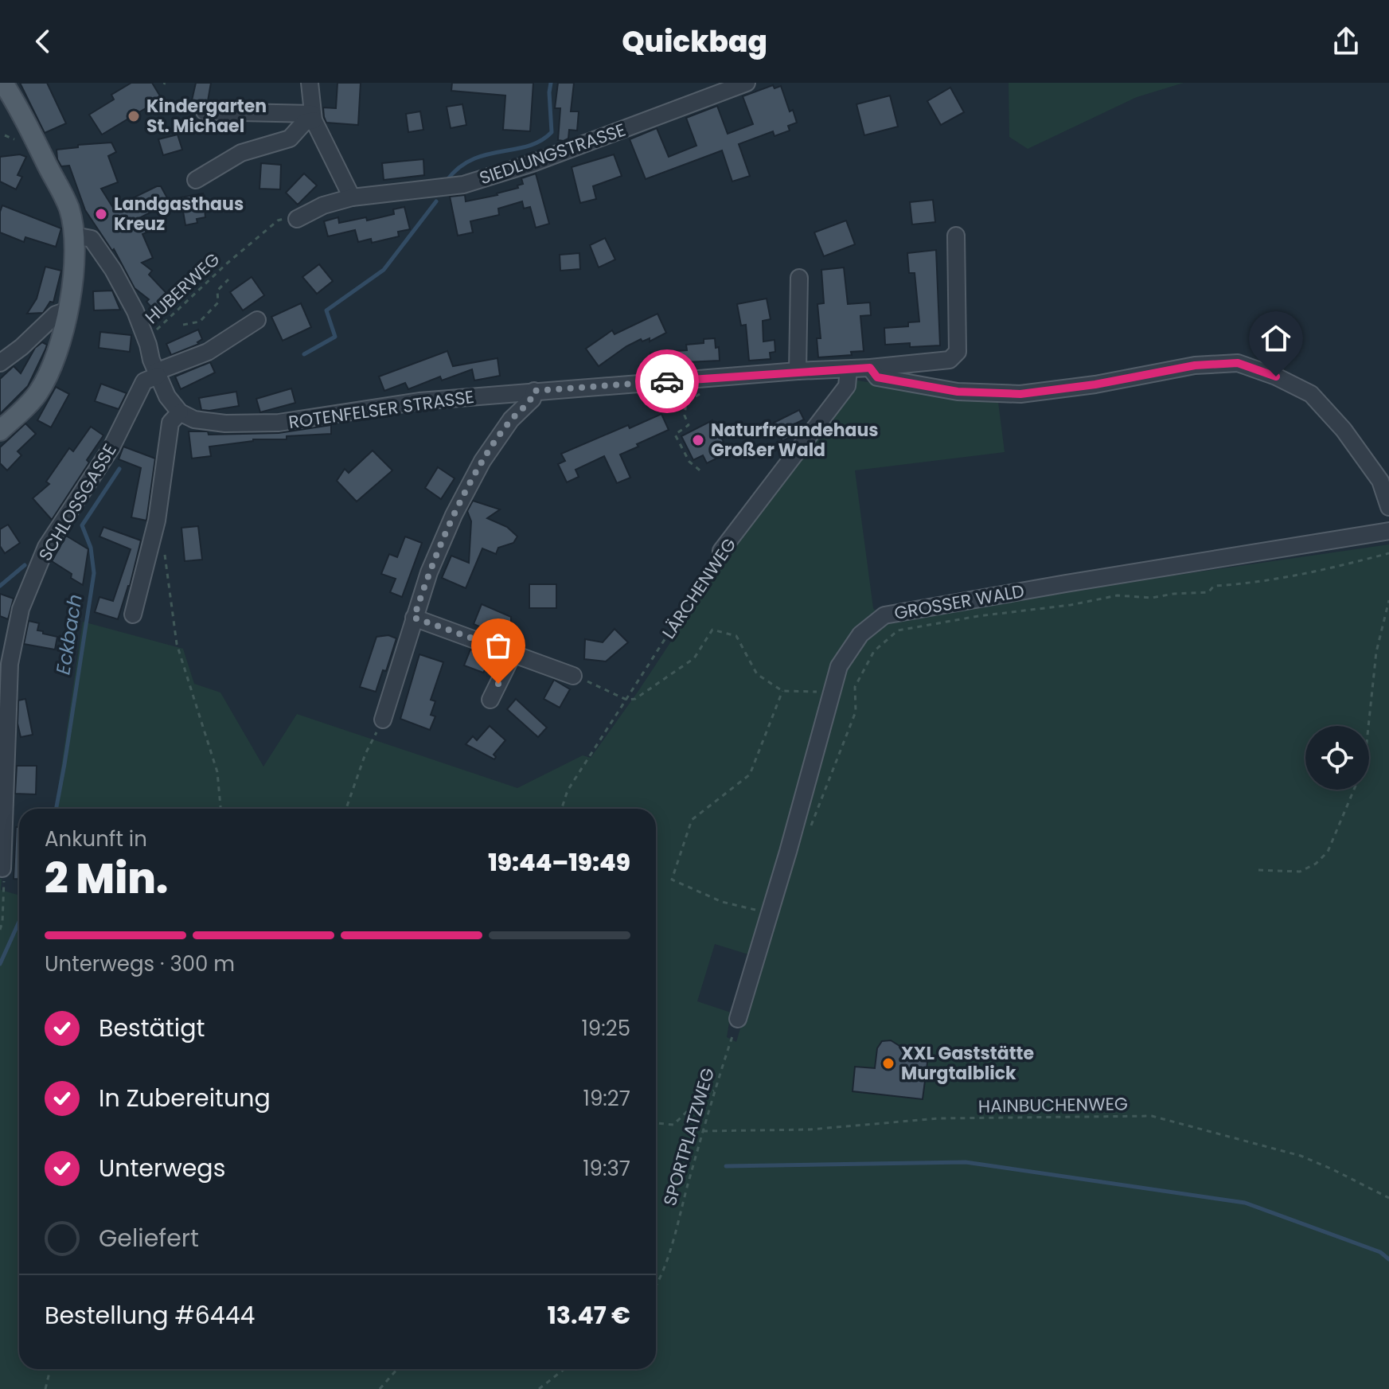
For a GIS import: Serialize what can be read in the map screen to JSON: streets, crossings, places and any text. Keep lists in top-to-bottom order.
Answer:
{
  "streets": {
    "street": [
      "SIEDLUNGSTRASSE",
      "ROTENFELSER STRASSE",
      "SCHLOSSGASSE",
      "LÄRCHENWEG",
      "GROSSER WALD"
    ],
    "path": ["HUBERWEG", "HAINBUCHENWEG", "SPORTPLATZWEG"]
  },
  "crossings": [
    ["SIEDLUNGSTRASSE", "HUBERWEG"],
    ["ROTENFELSER STRASSE", "LÄRCHENWEG"],
    ["GROSSER WALD", "SPORTPLATZWEG"],
    ["HAINBUCHENWEG", "SPORTPLATZWEG"]
  ],
  "water": ["Eckbach"],
  "places": [
    "Kindergarten St. Michael",
    "Landgasthaus Kreuz",
    "Naturfreundehaus Großer Wald",
    "XXL Gaststätte Murgtalblick"
  ],
  "page": {
    "header": "Quickbag",
    "heading": ["2 Min.", "Ankunft in", "19:44–19:49"],
    "panel": ["Bestellung #6444", "13.47 €"],
    "bar": "Unterwegs · 300 m",
    "list": [
      ["Bestätigt", "19:25"],
      ["In Zubereitung", "19:27"],
      ["Unterwegs", "19:37"],
      "Geliefert"
    ]
  }
}
